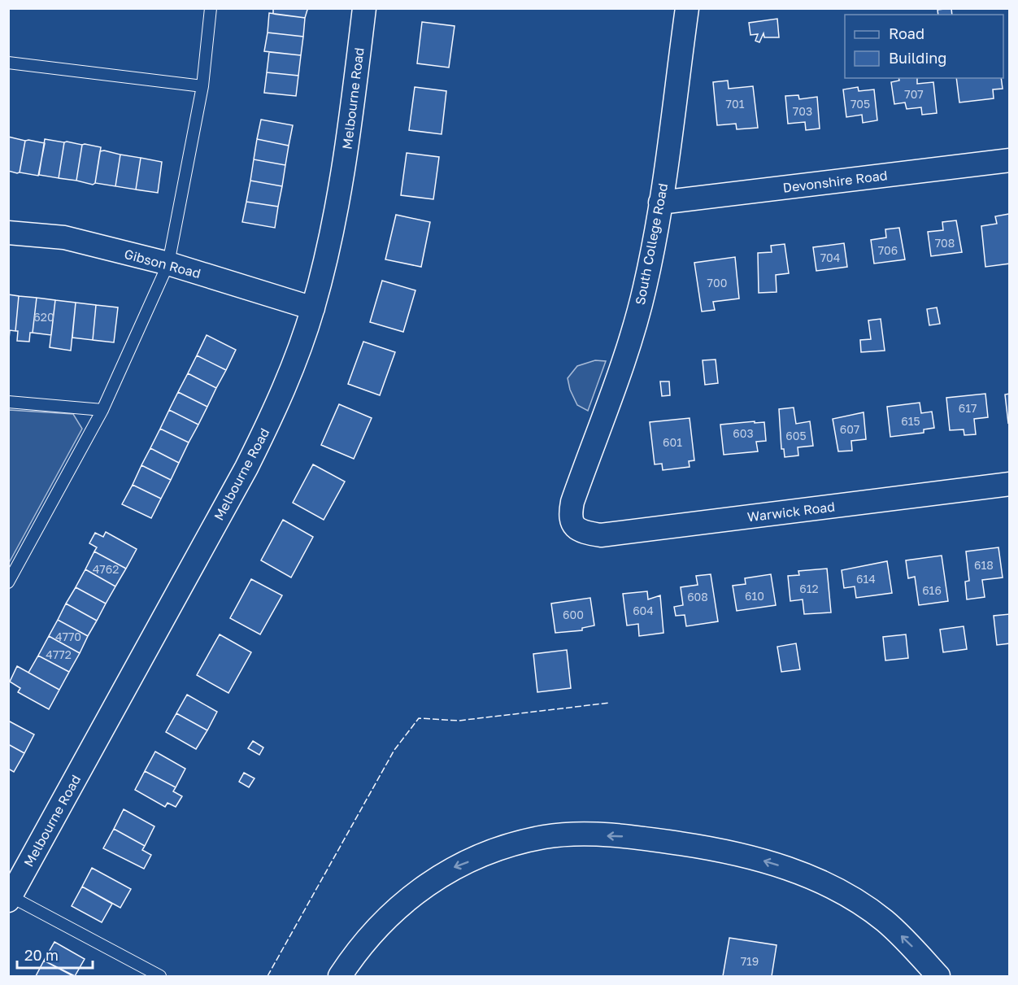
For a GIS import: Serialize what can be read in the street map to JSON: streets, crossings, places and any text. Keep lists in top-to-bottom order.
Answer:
{
  "streets": {
    "street": [
      "Melbourne Road",
      "Devonshire Road",
      "South College Road",
      "Gibson Road",
      "Warwick Road"
    ]
  },
  "crossings": [
    ["Melbourne Road", "Gibson Road"],
    ["Devonshire Road", "South College Road"],
    ["South College Road", "Warwick Road"]
  ],
  "house_numbers": [
    "707",
    "701",
    "705",
    "703",
    "708",
    "706",
    "704",
    "700",
    "620",
    "617",
    "615",
    "607",
    "603",
    "605",
    "601",
    "618",
    "4762",
    "614",
    "612",
    "616",
    "610",
    "608",
    "604",
    "600",
    "4770",
    "4772",
    "719"
  ],
  "legend": ["Road", "Building"],
  "scale_bar": "20 m"
}
